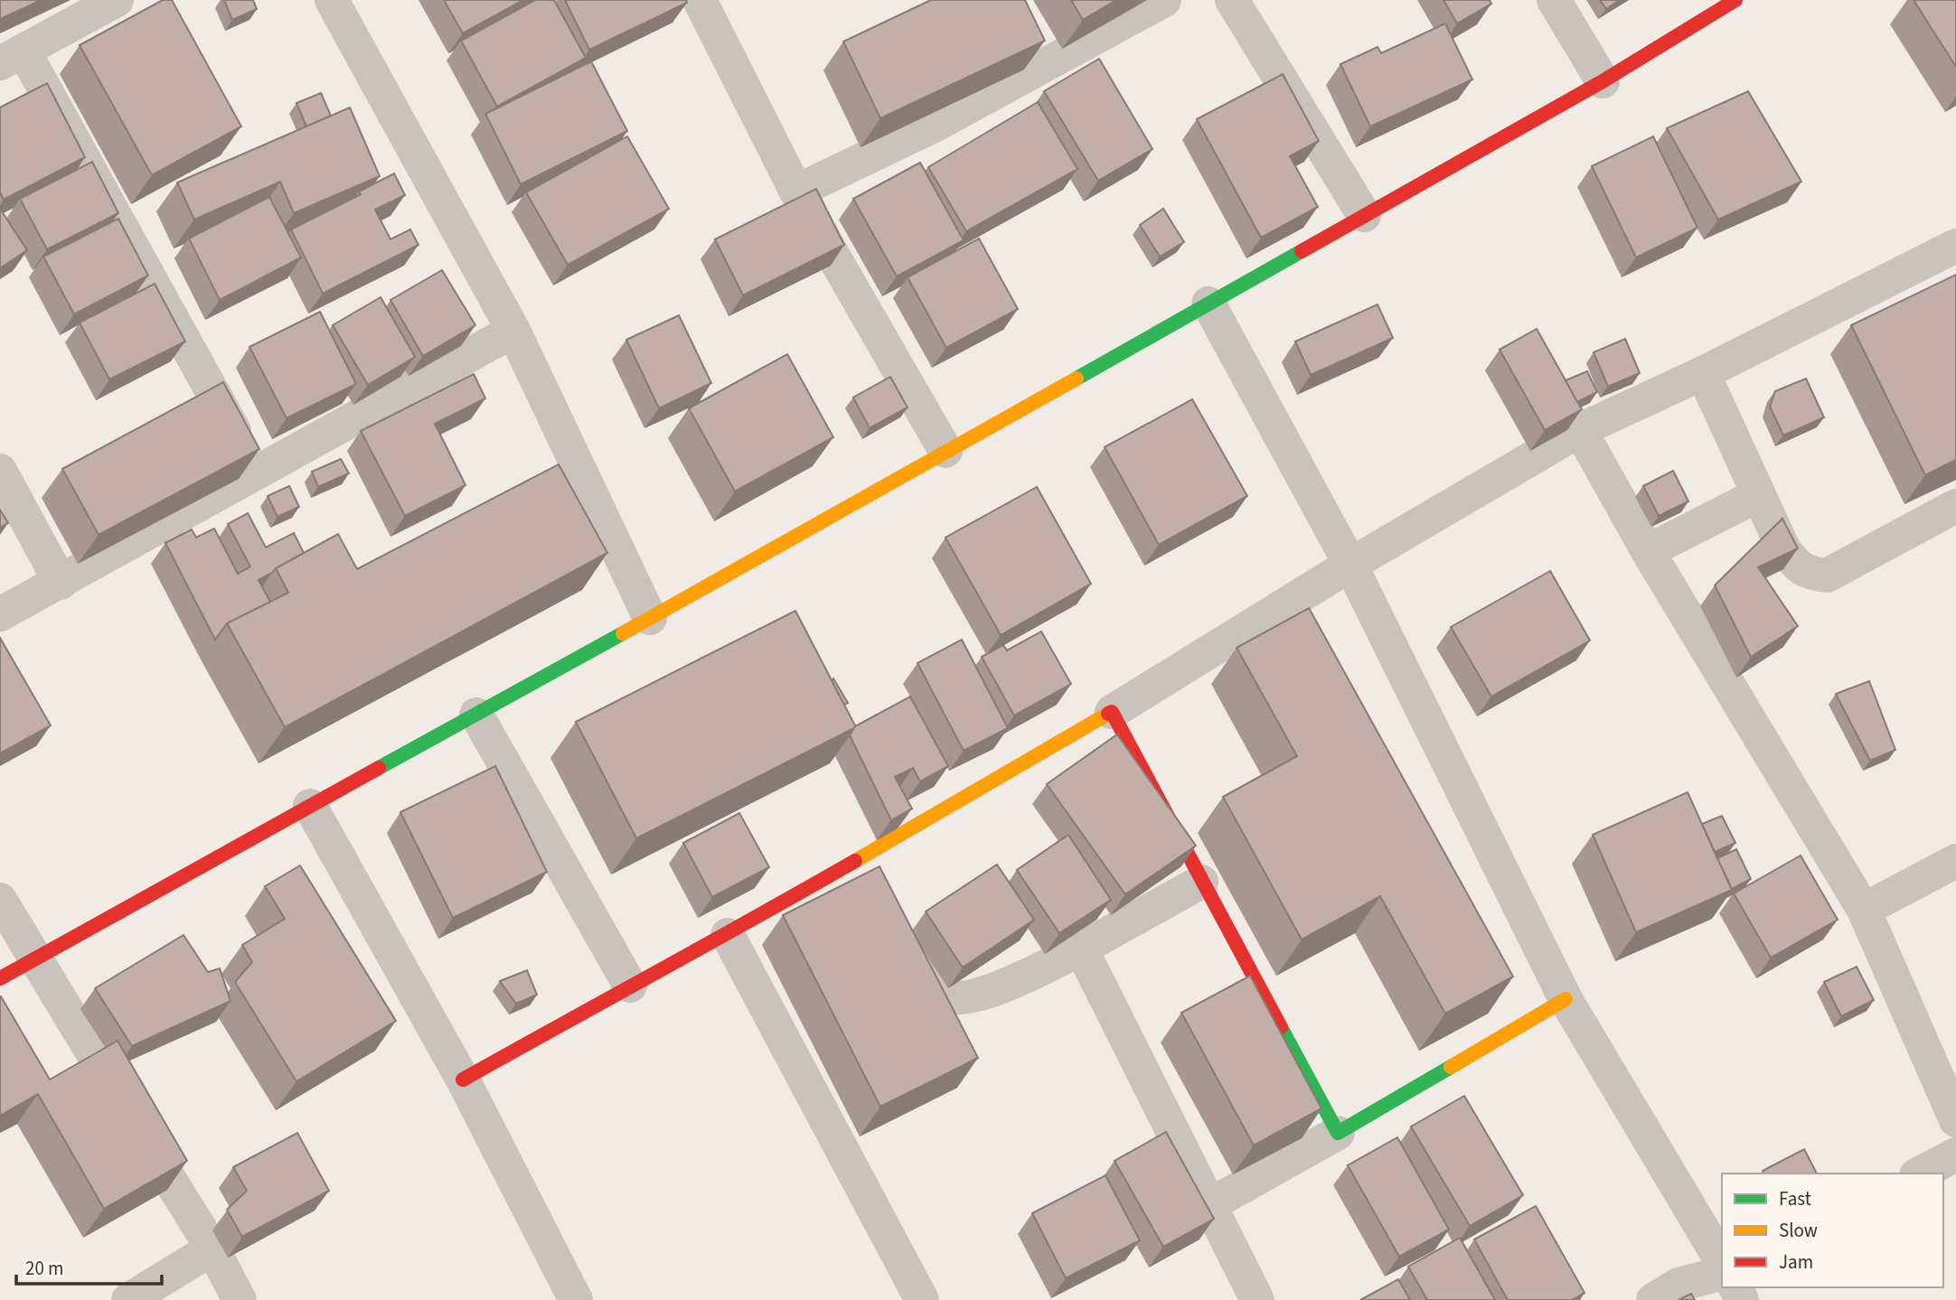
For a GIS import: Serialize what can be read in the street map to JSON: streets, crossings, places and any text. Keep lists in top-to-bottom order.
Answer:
{
  "legend": ["Fast", "Slow", "Jam"],
  "scale_bar": "20 m"
}
